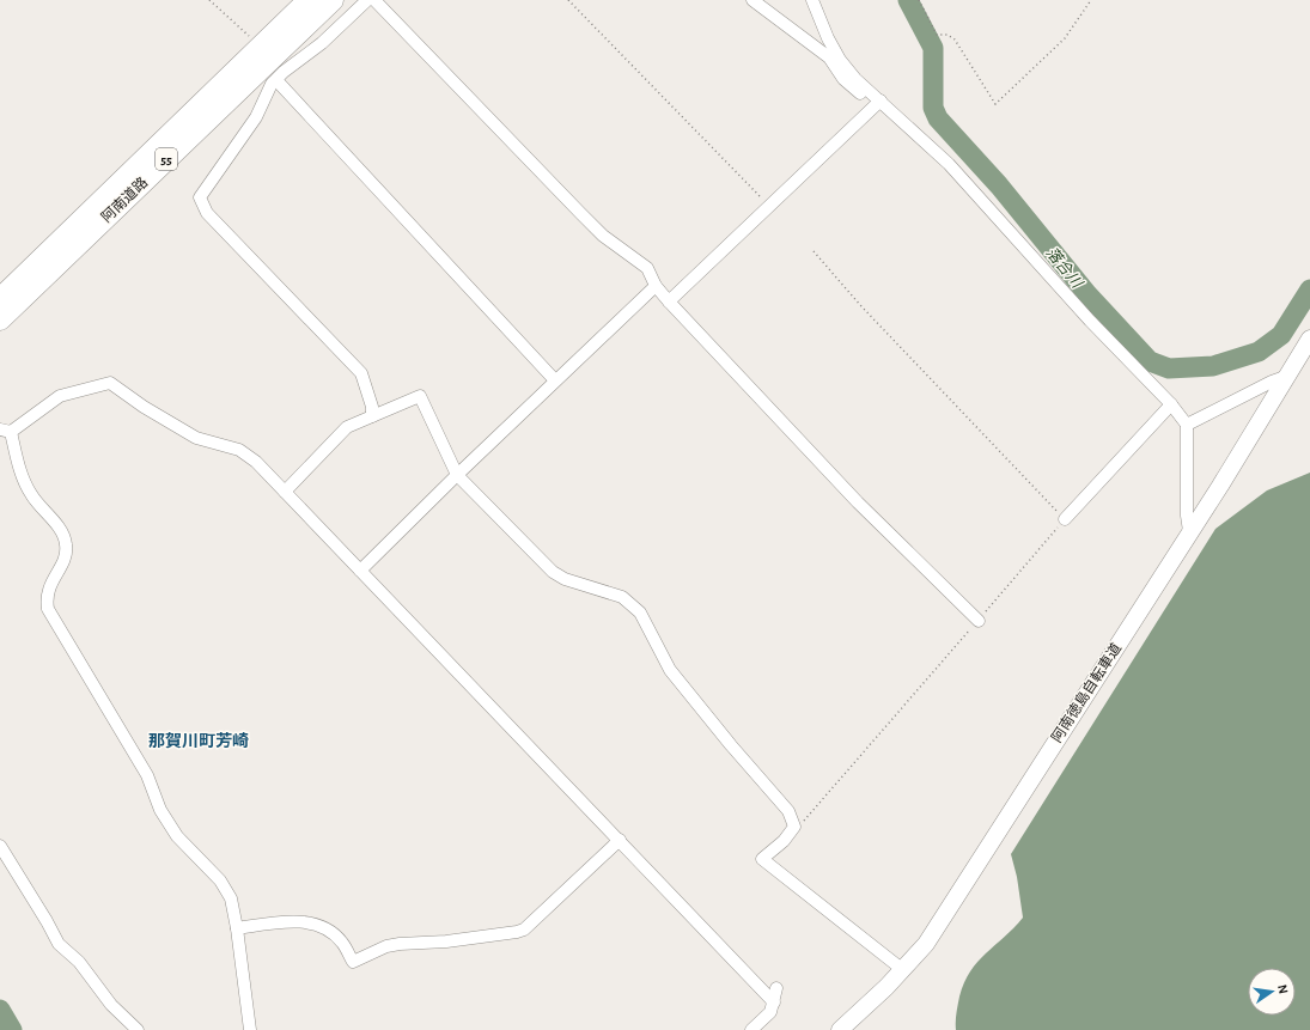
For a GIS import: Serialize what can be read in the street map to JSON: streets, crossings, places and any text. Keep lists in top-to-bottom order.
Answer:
{
  "streets": {
    "highway": ["55", "阿南道路"],
    "main road": ["阿南徳島自転車道"]
  },
  "districts": ["那賀川町芳崎"],
  "water": ["落合川"],
  "north": "right"
}
